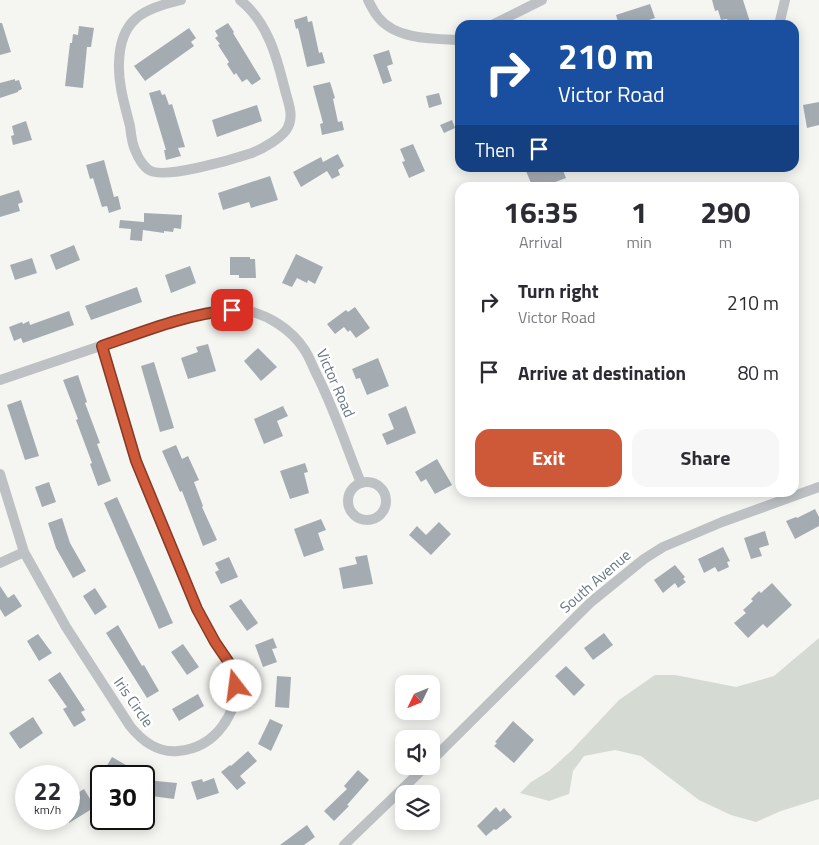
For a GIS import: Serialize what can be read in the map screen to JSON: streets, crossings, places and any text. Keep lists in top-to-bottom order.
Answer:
{
  "streets": {
    "street": ["Victor Road", "South Avenue", "Iris Circle"]
  },
  "crossings": [
    ["Victor Road", "Iris Circle"]
  ],
  "north": "bottom left",
  "page": {
    "turn": ["210 m", "Victor Road"],
    "then": "Then",
    "eta": [
      "16:35",
      "Arrival",
      "1",
      "min",
      "290",
      "m"
    ],
    "list": [
      {
        "name": "Turn right",
        "note": "Victor Road",
        "value": "210 m"
      },
      {
        "name": "Arrive at destination",
        "value": "80 m"
      }
    ],
    "buttons": ["Exit", "Share"],
    "speed": "22 km/h",
    "limit": "30"
  }
}
